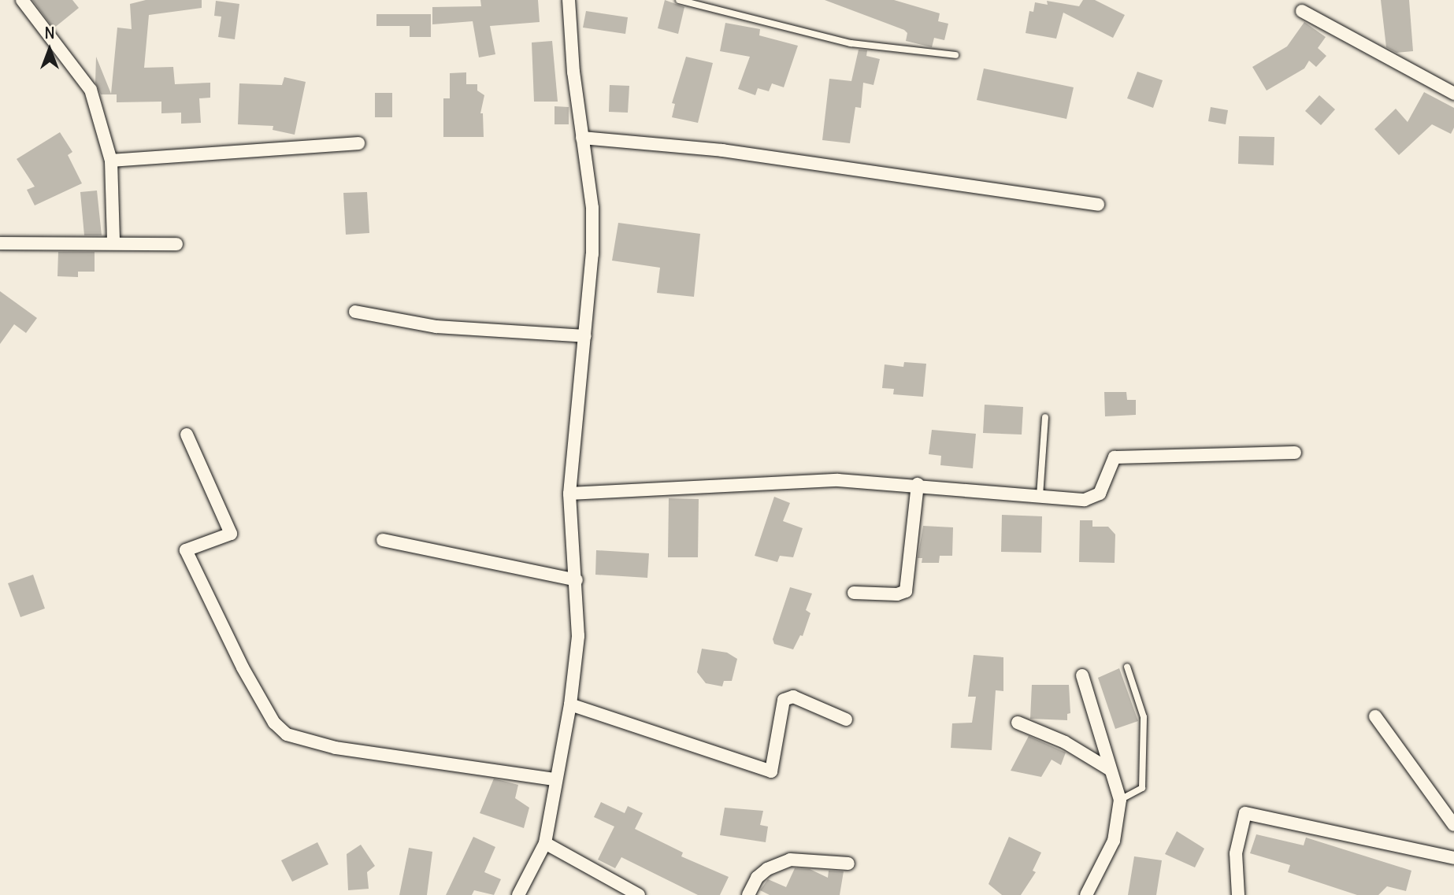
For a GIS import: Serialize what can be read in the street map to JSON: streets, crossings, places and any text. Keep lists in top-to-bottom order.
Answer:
{
  "north": "top"
}
